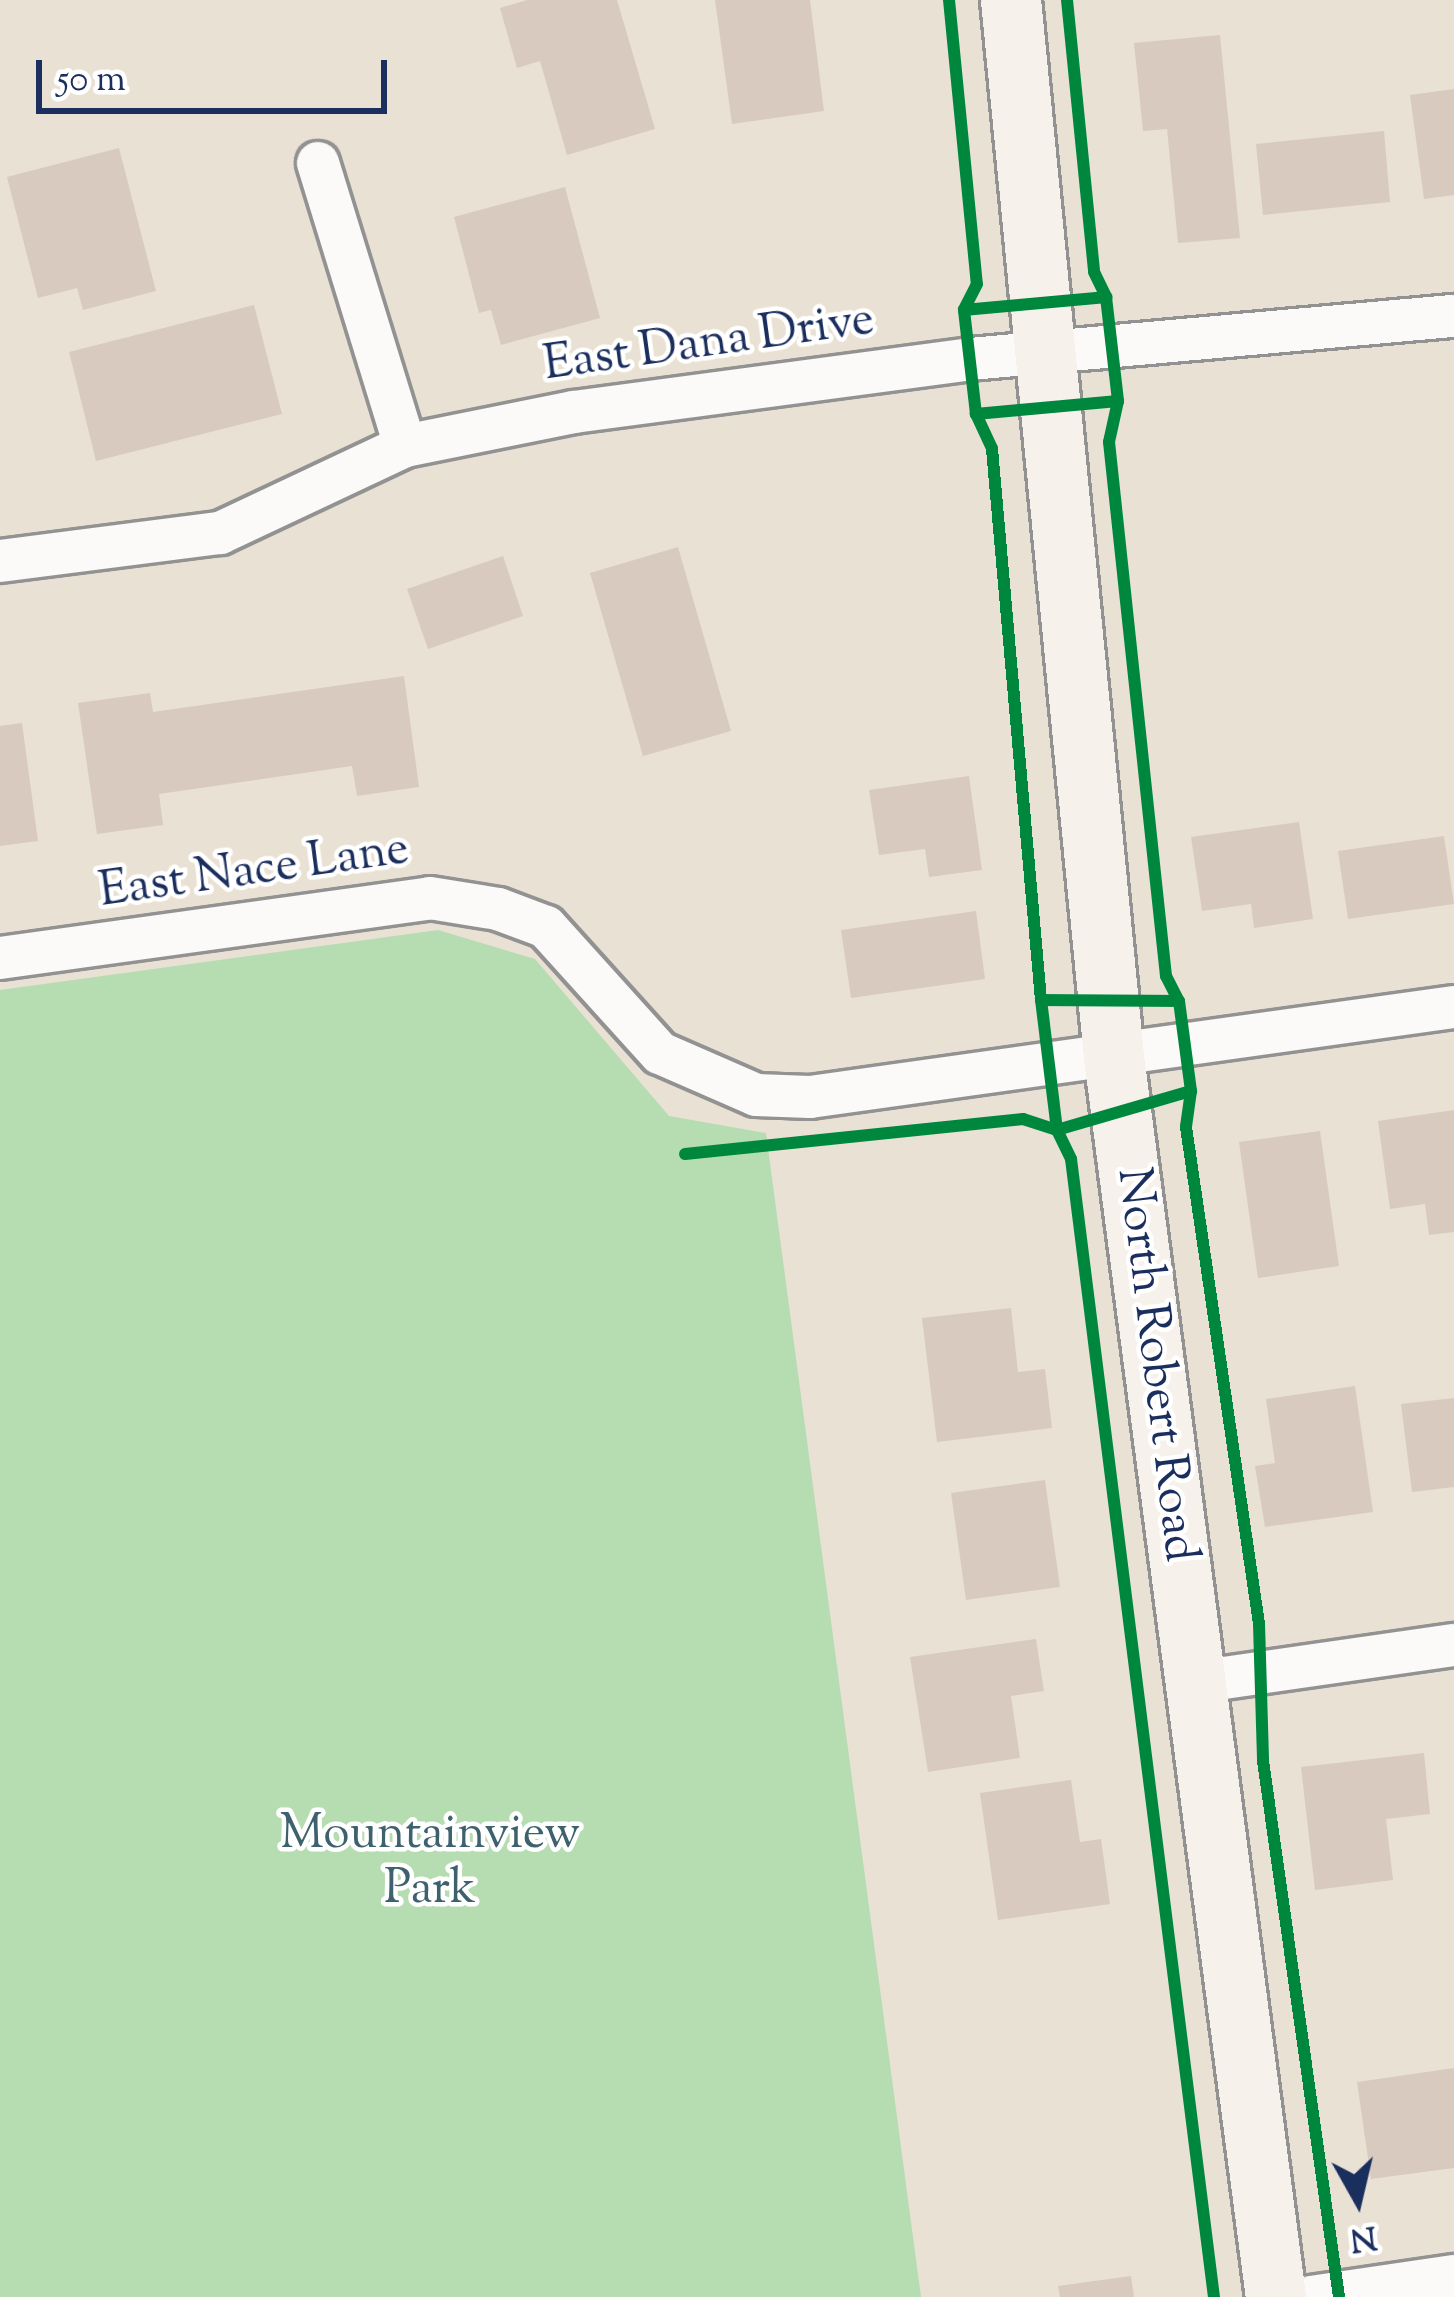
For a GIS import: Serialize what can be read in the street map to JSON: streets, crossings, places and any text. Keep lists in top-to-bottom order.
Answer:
{
  "streets": {
    "main road": ["North Robert Road"],
    "street": ["East Dana Drive", "East Nace Lane"]
  },
  "crossings": [
    ["East Dana Drive", "North Robert Road"],
    ["East Nace Lane", "North Robert Road"]
  ],
  "parks": ["Mountainview Park"],
  "scale_bar": "50 m",
  "north": "bottom"
}
